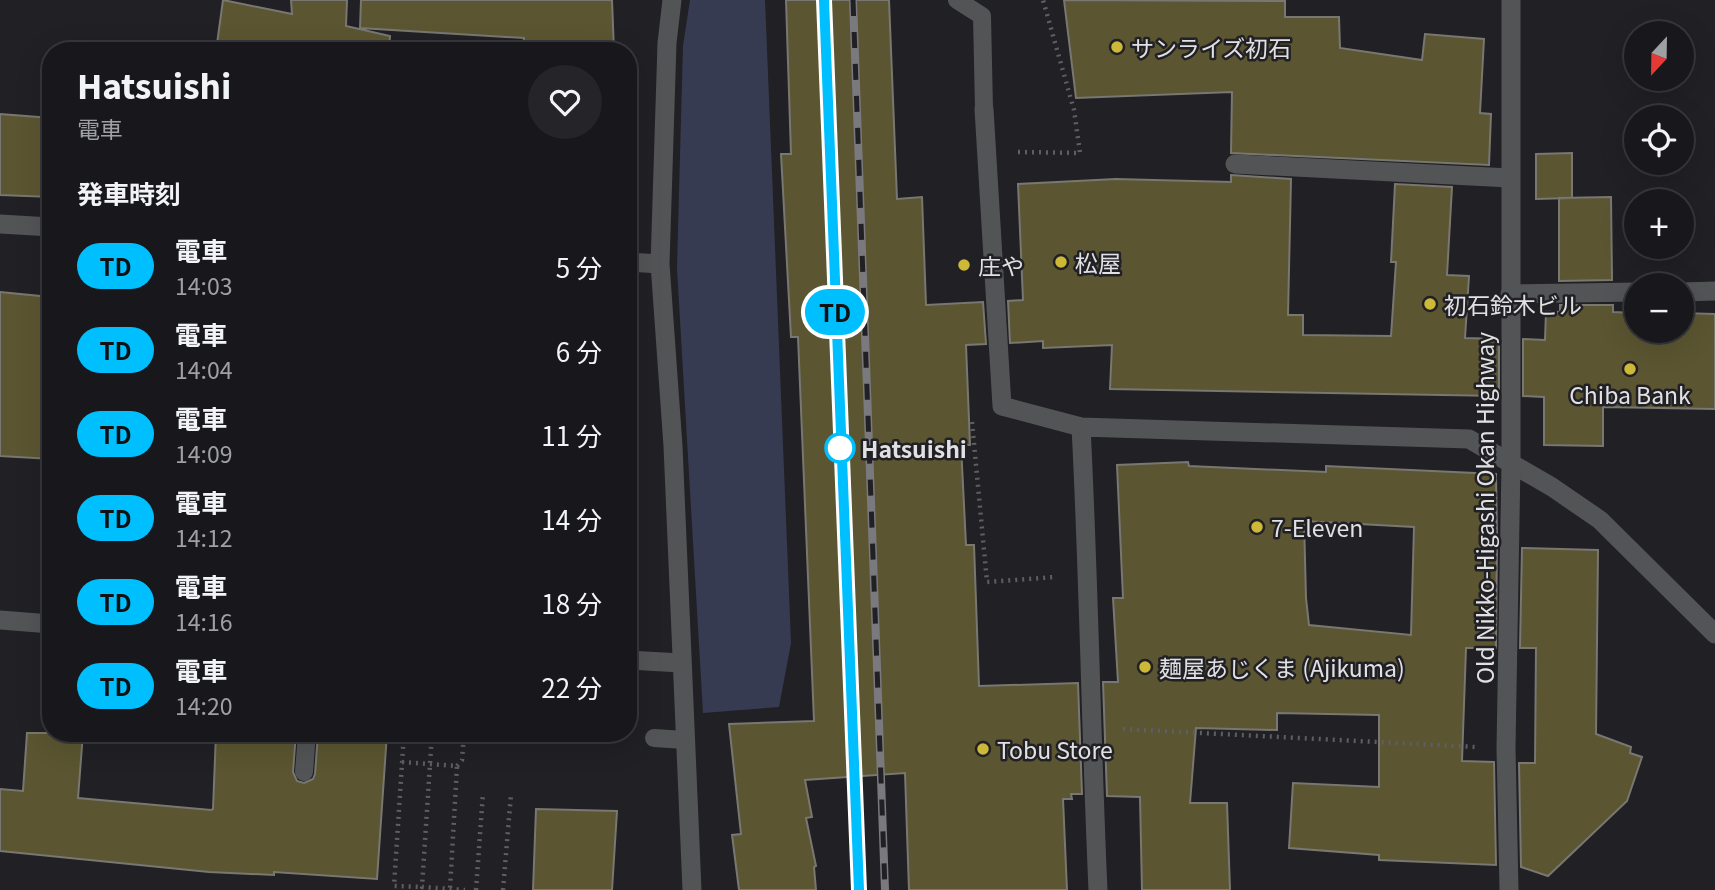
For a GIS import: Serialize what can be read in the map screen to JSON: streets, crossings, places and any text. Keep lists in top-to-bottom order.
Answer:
{
  "streets": {
    "street": ["Old Nikko-Higashi Okan Highway"]
  },
  "places": [
    "サンライズ初石",
    "松屋",
    "庄や",
    "初石鈴木ビル",
    "Chiba Bank",
    "Hatsuishi",
    "7-Eleven",
    "麺屋あじくま (Ajikuma)",
    "Tobu Store"
  ],
  "north": "bottom",
  "page": {
    "on_map": "TD",
    "map_buttons": ["+", "−"],
    "heading": [
      ["Hatsuishi", "電車"],
      "発車時刻"
    ],
    "list": [
      {
        "mark": "TD",
        "name": "電車",
        "note": "14:03",
        "value": "5 分"
      },
      {
        "mark": "TD",
        "name": "電車",
        "note": "14:04",
        "value": "6 分"
      },
      {
        "mark": "TD",
        "name": "電車",
        "note": "14:09",
        "value": "11 分"
      },
      {
        "mark": "TD",
        "name": "電車",
        "note": "14:12",
        "value": "14 分"
      },
      {
        "mark": "TD",
        "name": "電車",
        "note": "14:16",
        "value": "18 分"
      },
      {
        "mark": "TD",
        "name": "電車",
        "note": "14:20",
        "value": "22 分"
      }
    ]
  }
}
